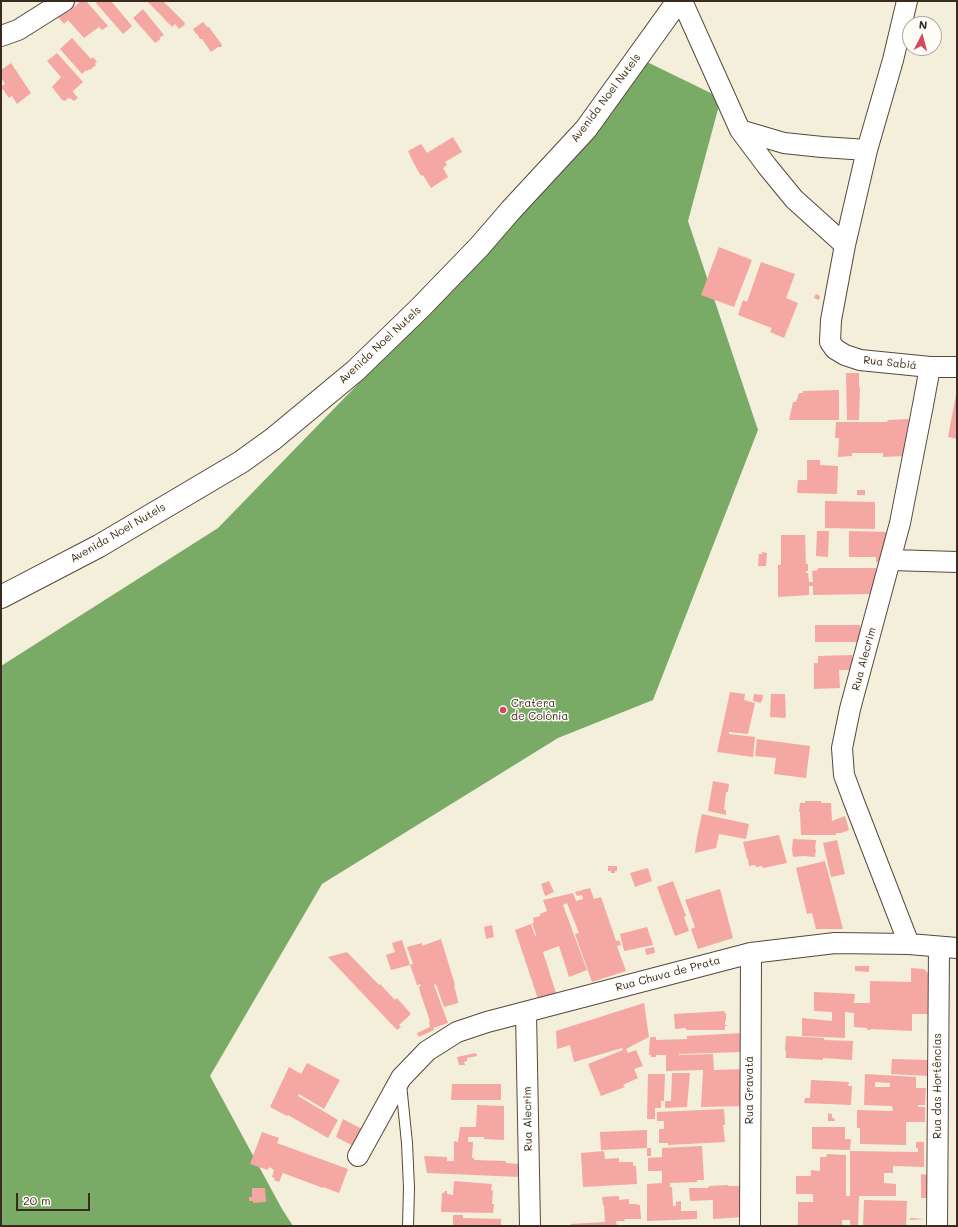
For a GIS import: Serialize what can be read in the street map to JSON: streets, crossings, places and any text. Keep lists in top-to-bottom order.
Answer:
{
  "streets": {
    "street": [
      "Avenida Noel Nutels",
      "Rua Sabiá",
      "Rua Alecrim",
      "Rua Chuva de Prata",
      "Rua das Hortências",
      "Rua Gravatá"
    ]
  },
  "crossings": [
    ["Rua Sabiá", "Rua Alecrim"],
    ["Rua Alecrim", "Rua Chuva de Prata"],
    ["Rua Chuva de Prata", "Rua das Hortências"],
    ["Rua Chuva de Prata", "Rua Gravatá"]
  ],
  "places": ["Cratera de Colônia"],
  "scale_bar": "20 m",
  "north": "top"
}
